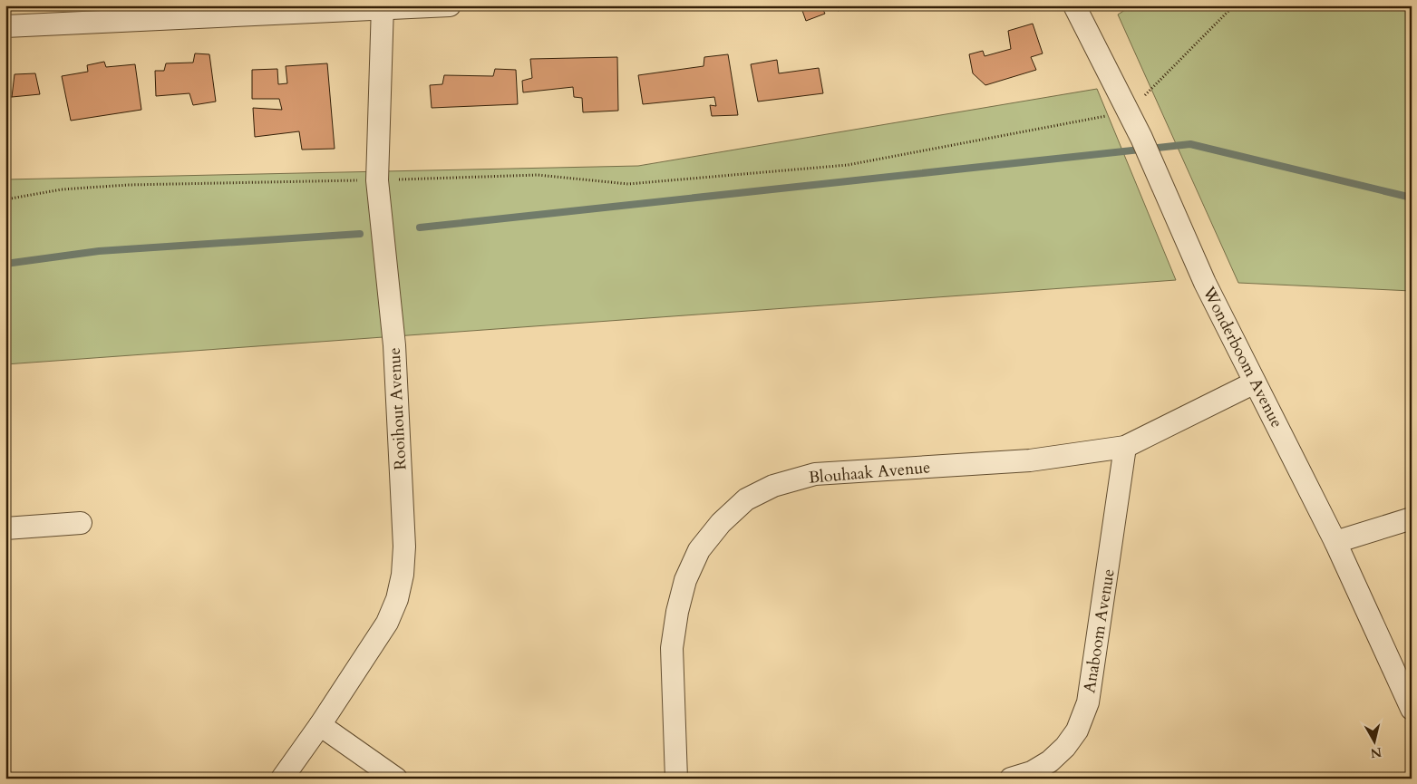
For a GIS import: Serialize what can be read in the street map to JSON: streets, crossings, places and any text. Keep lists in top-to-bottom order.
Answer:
{
  "streets": {
    "street": [
      "Wonderboom Avenue",
      "Rooihout Avenue",
      "Blouhaak Avenue",
      "Anaboom Avenue"
    ]
  },
  "crossings": [
    ["Wonderboom Avenue", "Blouhaak Avenue"],
    ["Blouhaak Avenue", "Anaboom Avenue"]
  ],
  "north": "bottom"
}
